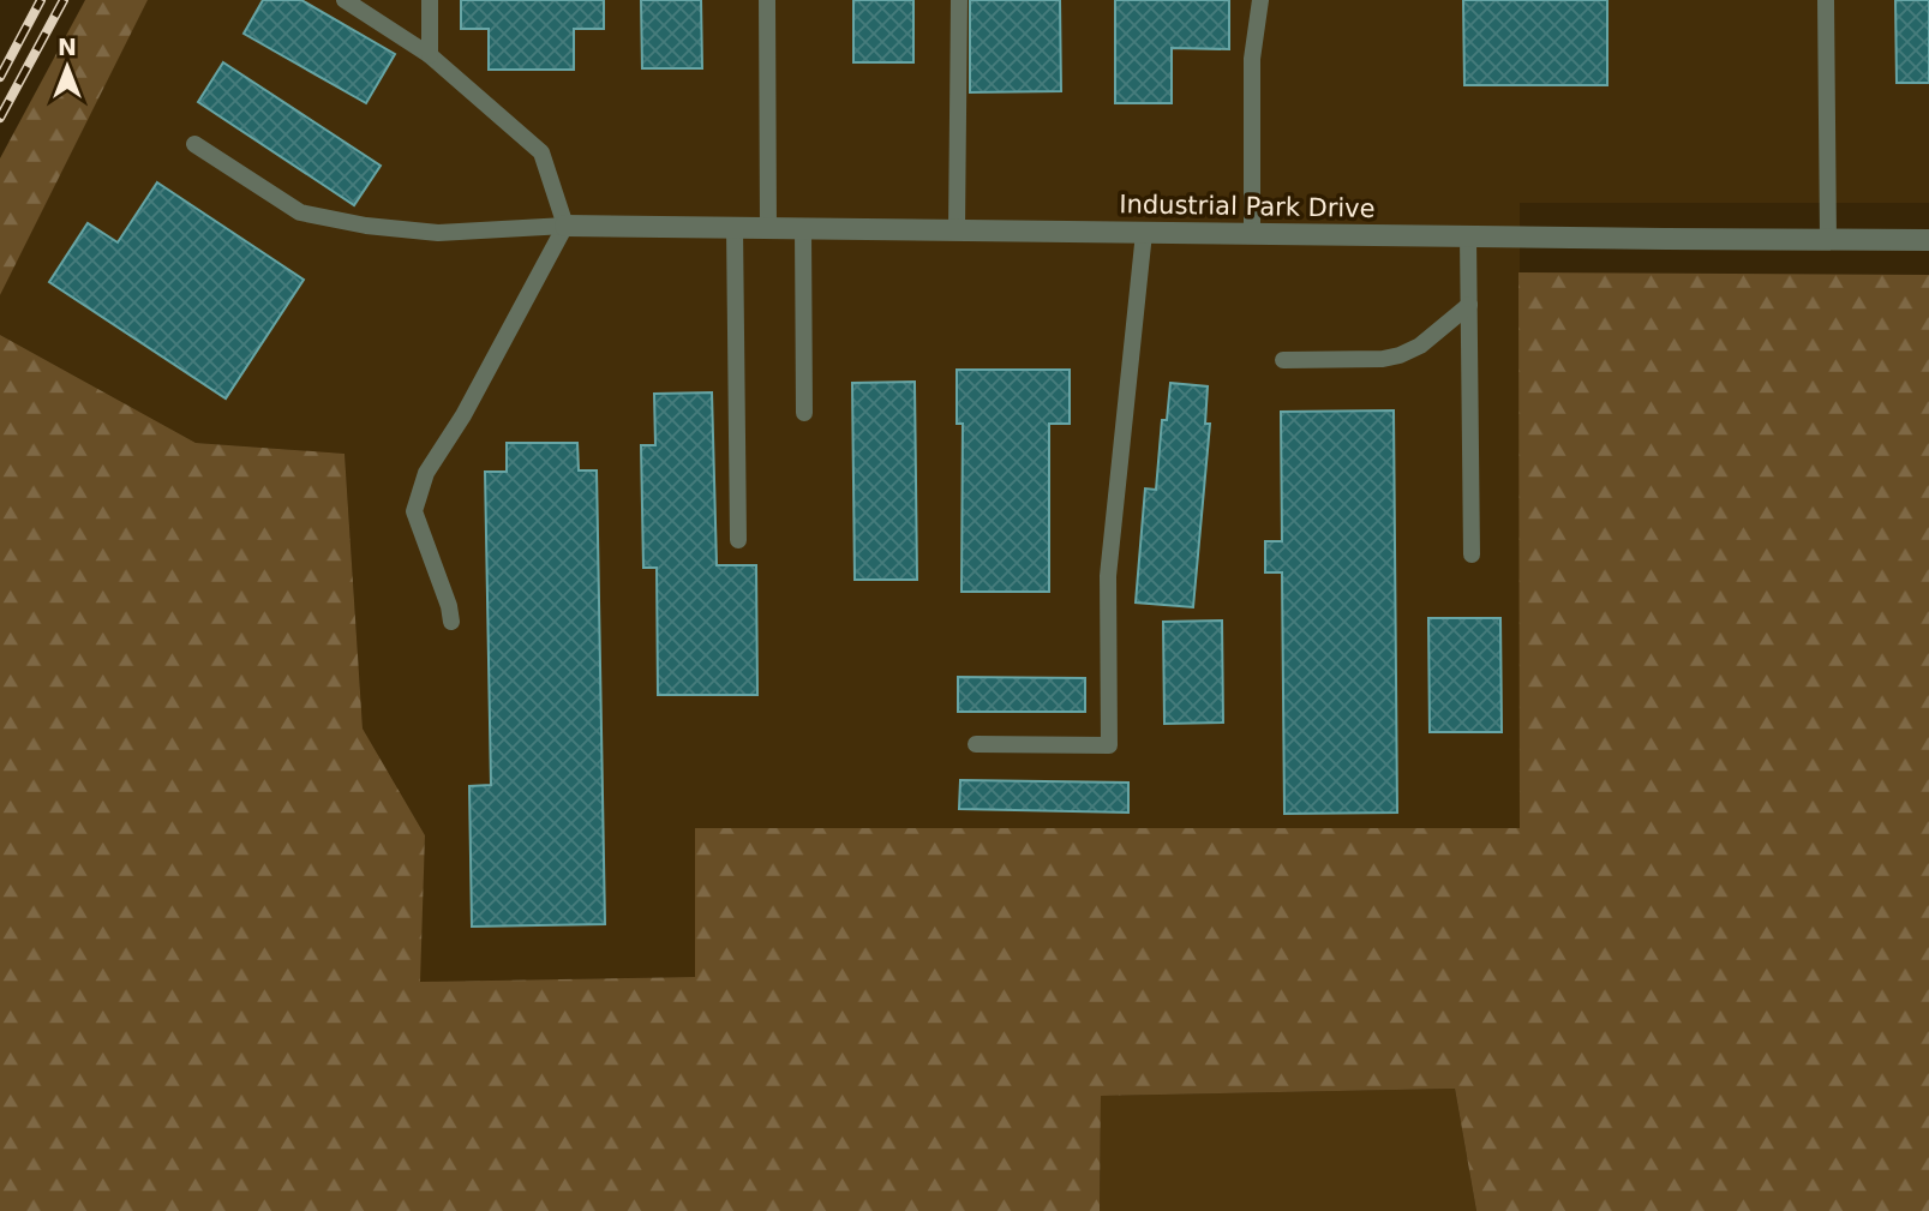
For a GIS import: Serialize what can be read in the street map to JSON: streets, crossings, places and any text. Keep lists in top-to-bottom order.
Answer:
{
  "streets": {
    "street": ["Industrial Park Drive"]
  },
  "north": "top"
}
